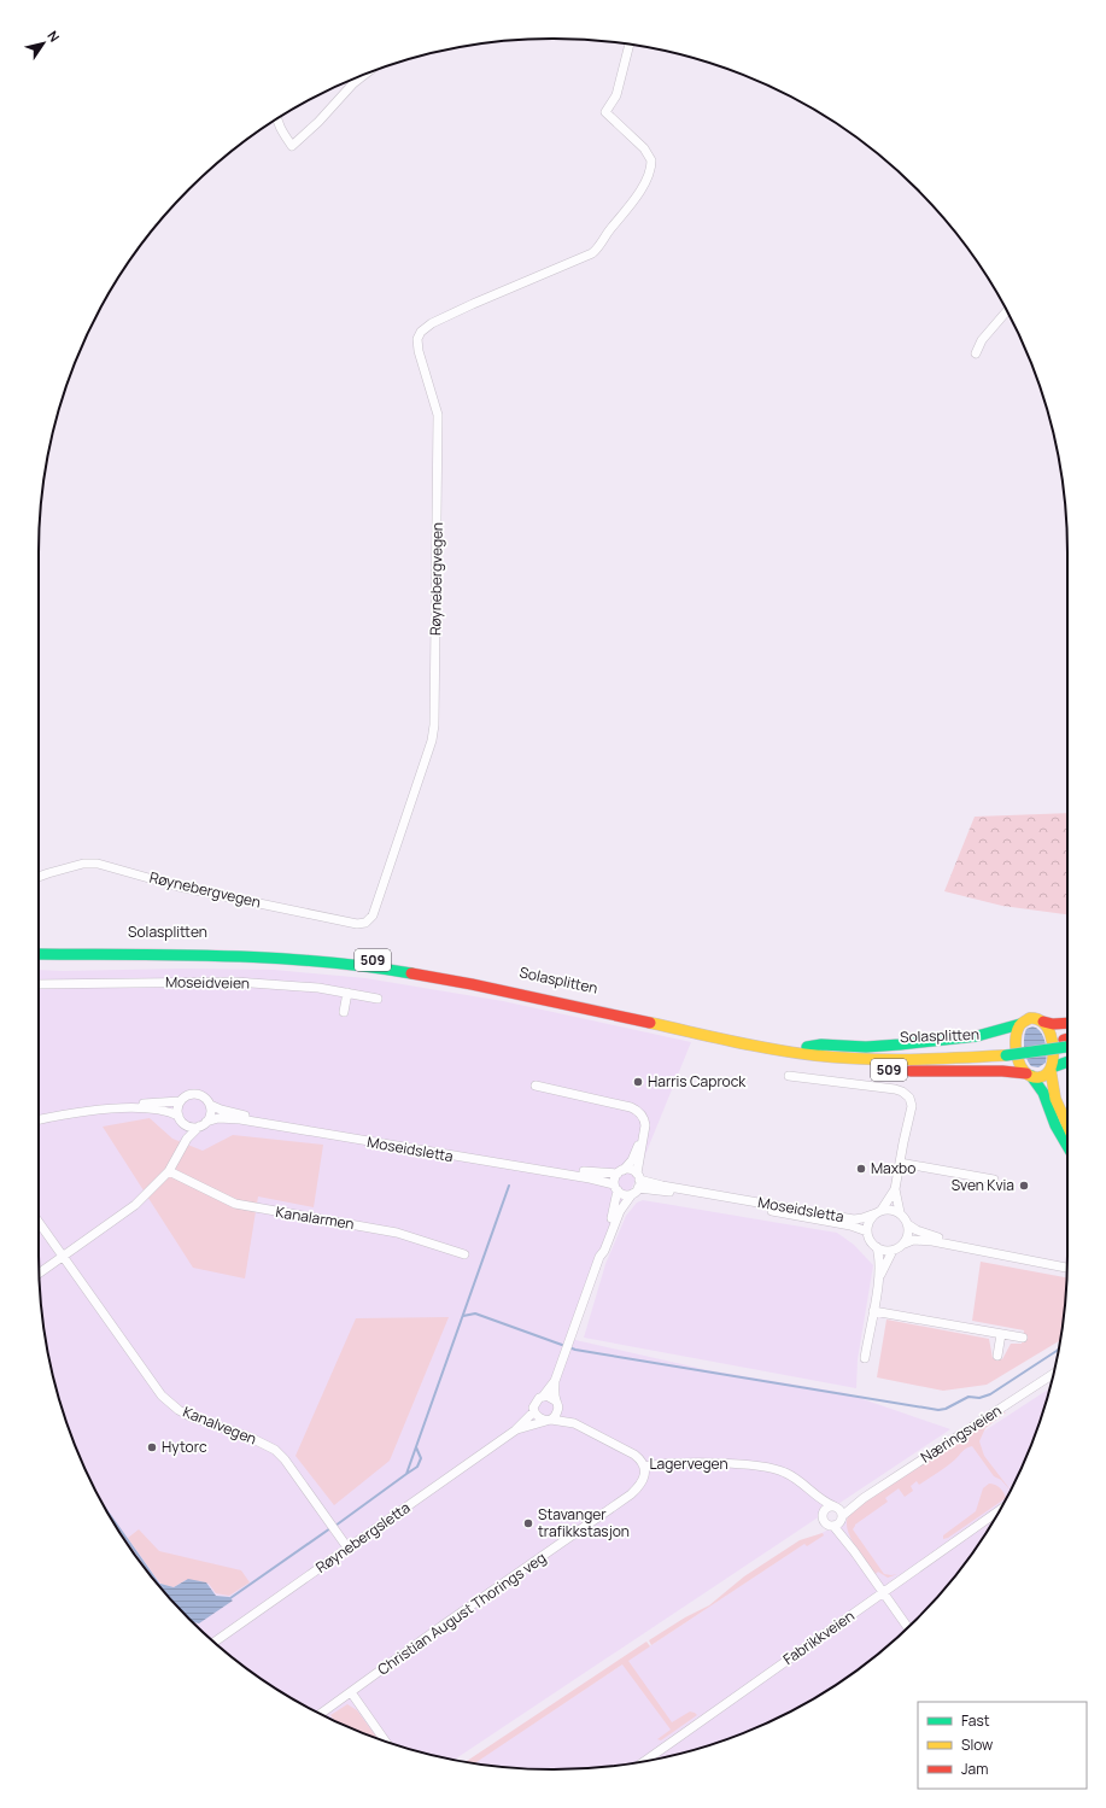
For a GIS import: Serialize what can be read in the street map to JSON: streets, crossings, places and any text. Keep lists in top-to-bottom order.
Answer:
{
  "streets": {
    "main road": ["Solasplitten", "509"],
    "street": [
      "Røynebergvegen",
      "Moseidveien",
      "Moseidsletta",
      "Kanalarmen",
      "Kanalvegen",
      "Næringsveien",
      "Lagervegen",
      "Røynebergsletta",
      "Christian August Thorings veg",
      "Fabrikkveien"
    ]
  },
  "crossings": [
    ["Solasplitten", "509"],
    ["Kanalvegen", "Røynebergsletta"],
    ["Næringsveien", "Lagervegen"],
    ["Lagervegen", "Røynebergsletta"],
    ["Lagervegen", "Christian August Thorings veg"]
  ],
  "places": [
    "Harris Caprock",
    "Maxbo",
    "Sven Kvia",
    "Hytorc",
    "Stavanger trafikkstasjon"
  ],
  "legend": ["Fast", "Slow", "Jam"],
  "north": "top right"
}
